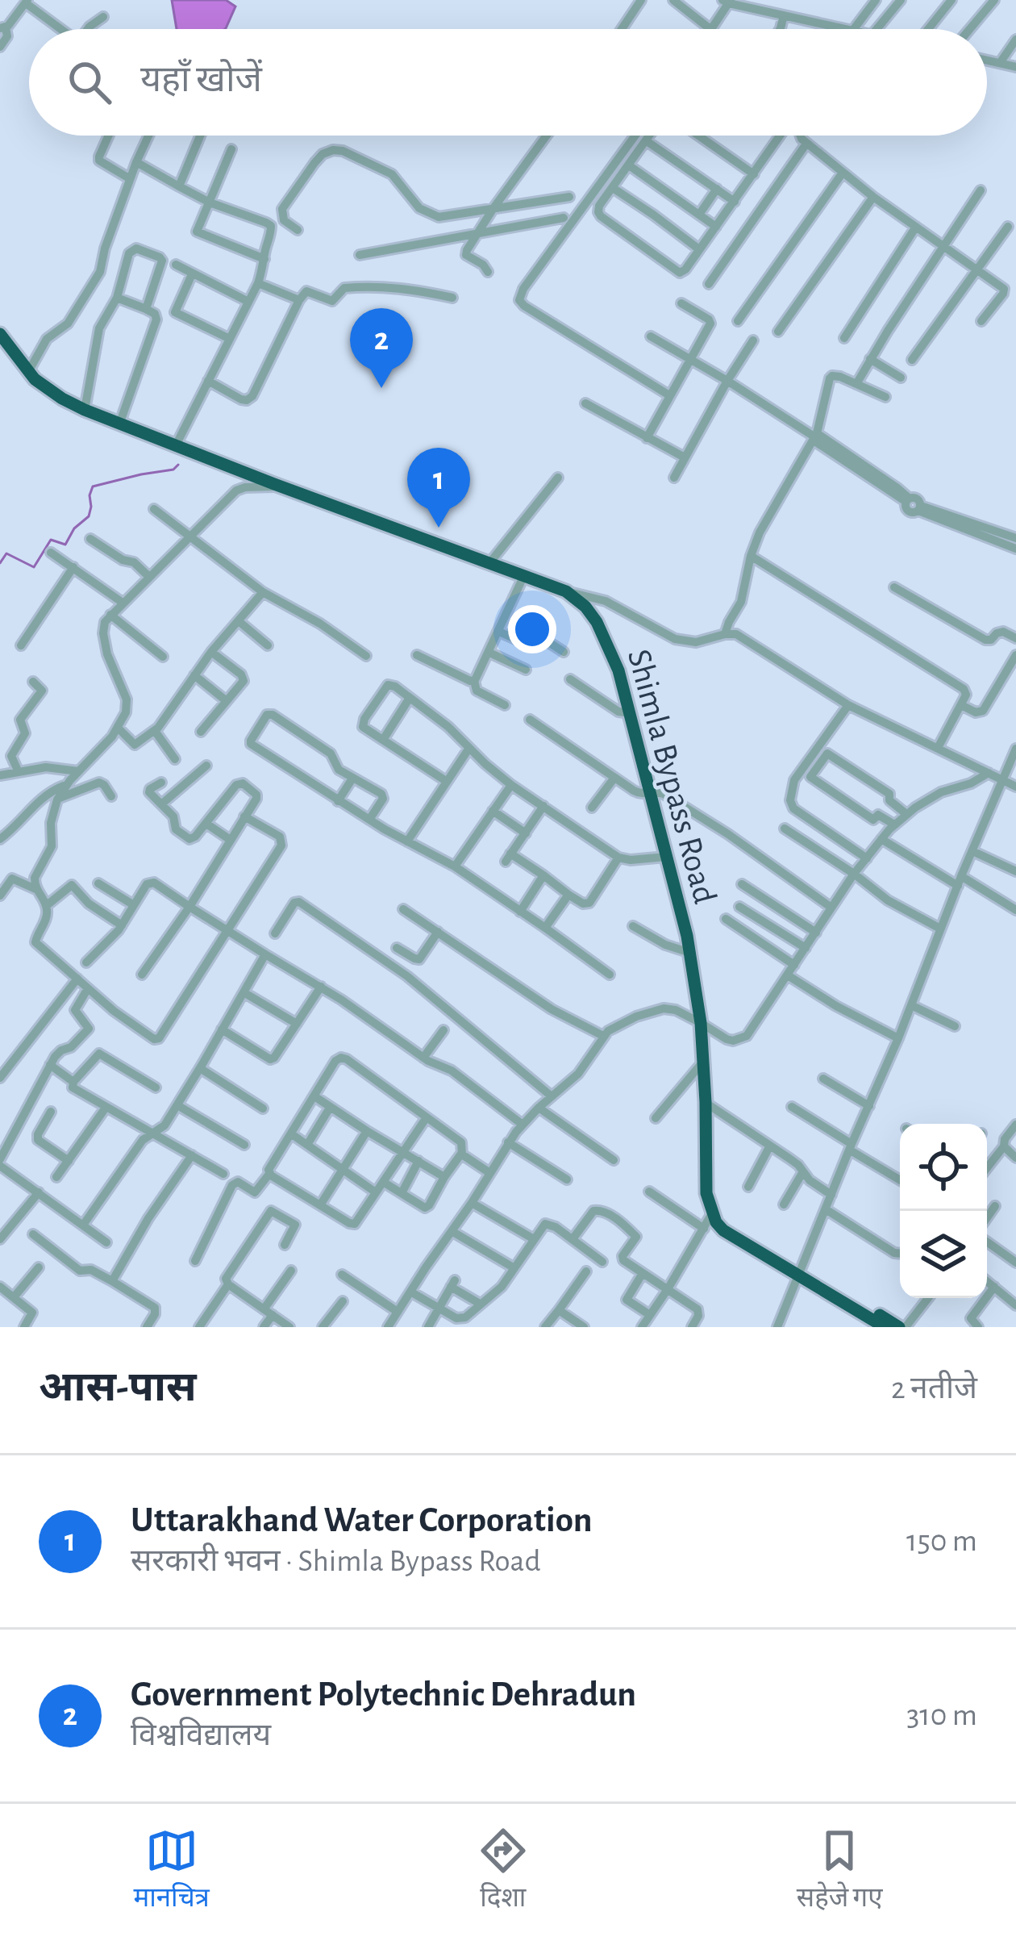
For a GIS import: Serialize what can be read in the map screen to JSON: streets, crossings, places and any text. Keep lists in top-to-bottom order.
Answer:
{
  "streets": {
    "highway": ["Shimla Bypass Road"]
  },
  "page": {
    "search": "यहाँ खोजें",
    "pins": ["2", "1"],
    "heading": ["आस-पास", "2 नतीजे"],
    "list": [
      {
        "mark": "1",
        "name": "Uttarakhand Water Corporation",
        "note": "सरकारी भवन · Shimla Bypass Road",
        "value": "150 m"
      },
      {
        "mark": "2",
        "name": "Government Polytechnic Dehradun",
        "note": "विश्वविद्यालय",
        "value": "310 m"
      }
    ],
    "nav": ["मानचित्र", "दिशा", "सहेजे गए"]
  }
}
